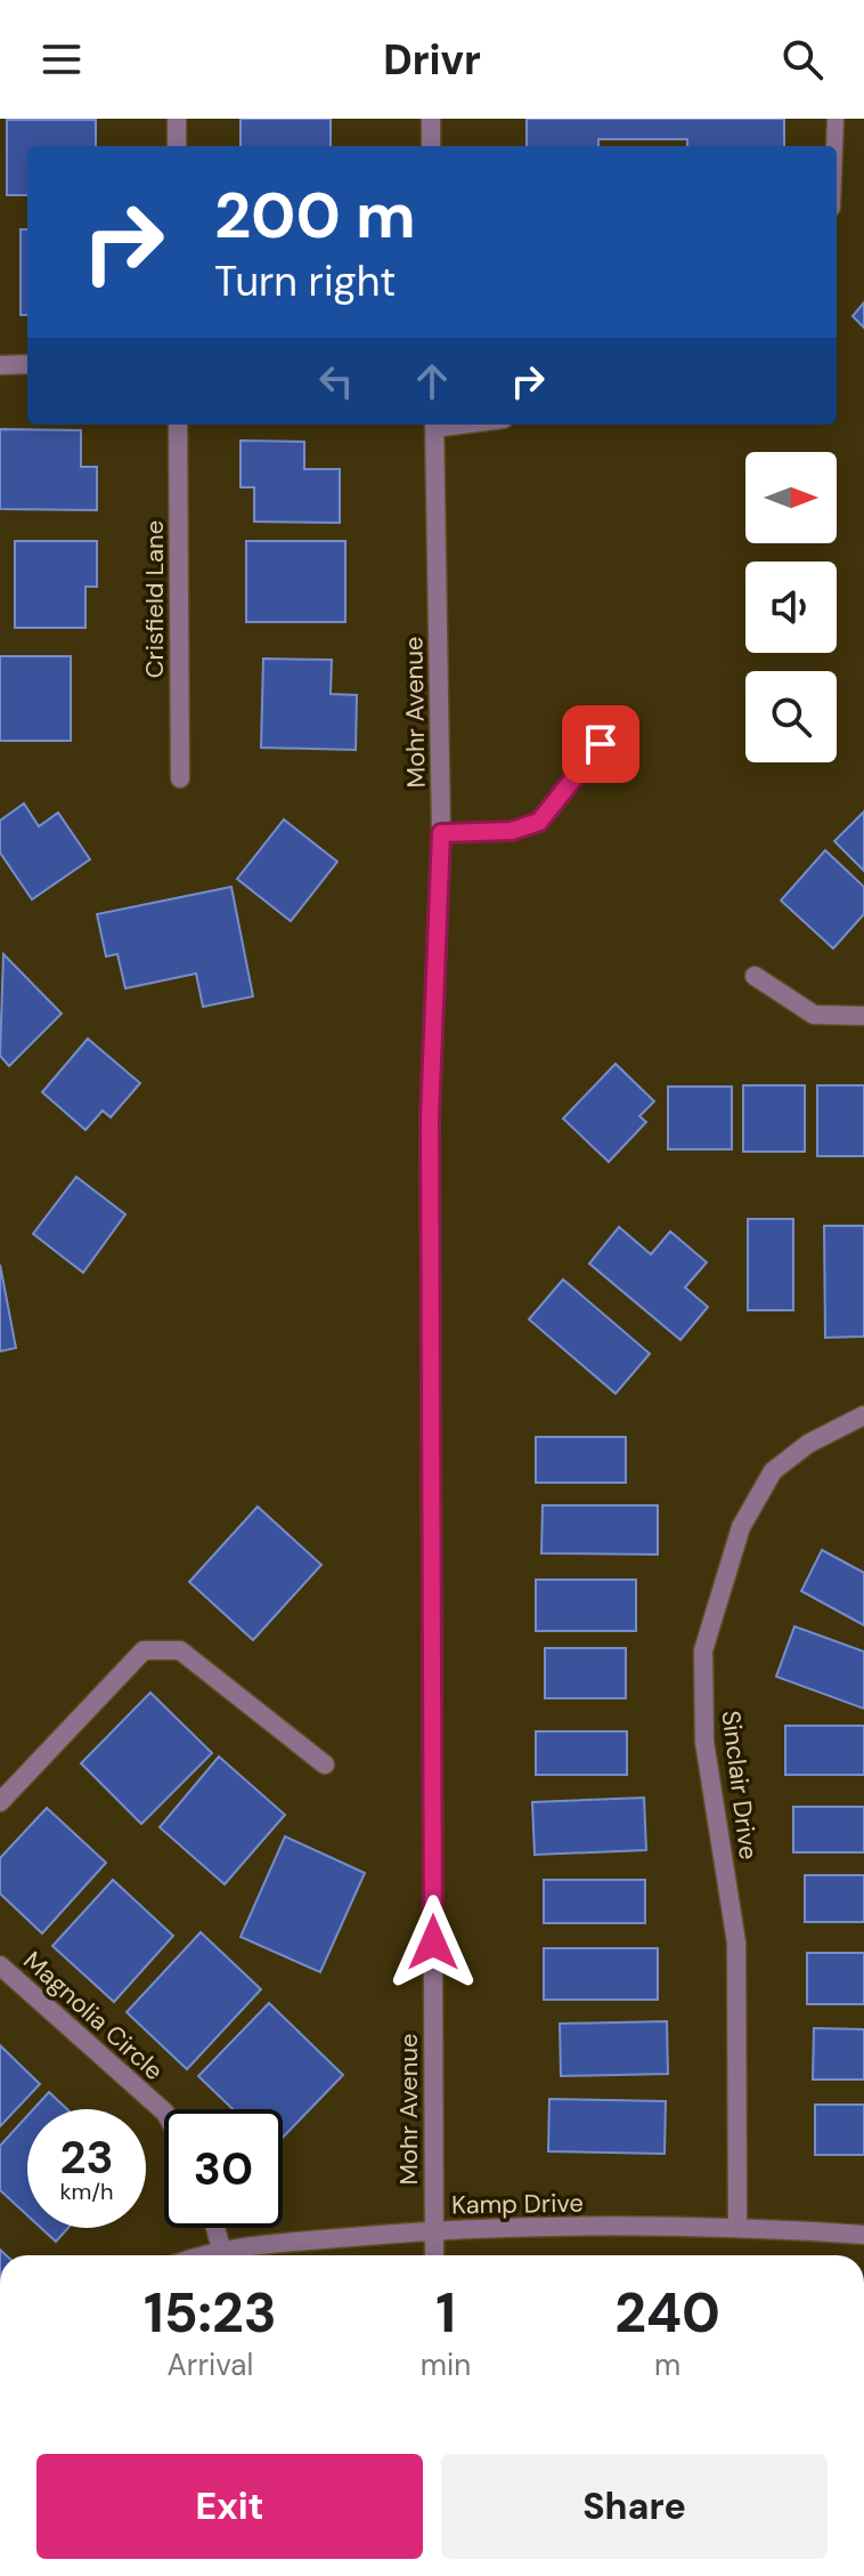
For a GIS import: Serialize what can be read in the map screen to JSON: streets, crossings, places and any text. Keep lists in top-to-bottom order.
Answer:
{
  "streets": {
    "street": [
      "Crisfield Lane",
      "Mohr Avenue",
      "Sinclair Drive",
      "Magnolia Circle",
      "Kamp Drive"
    ]
  },
  "crossings": [
    ["Mohr Avenue", "Kamp Drive"],
    ["Sinclair Drive", "Kamp Drive"]
  ],
  "north": "right",
  "page": {
    "header": "Drivr",
    "turn": ["200 m", "Turn right"],
    "speed": "23 km/h",
    "limit": "30",
    "eta": [
      "15:23",
      "Arrival",
      "1",
      "min",
      "240",
      "m"
    ],
    "buttons": ["Exit", "Share"]
  }
}
